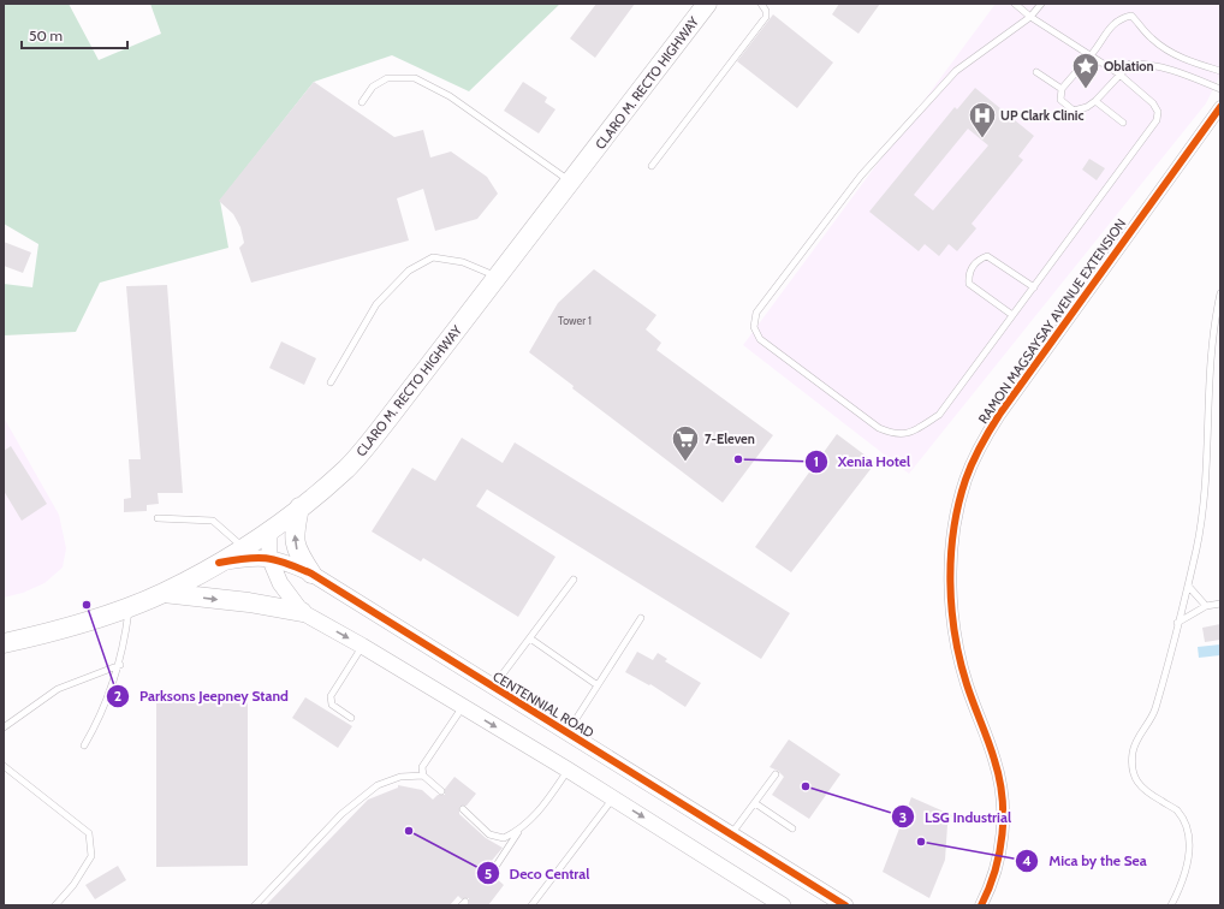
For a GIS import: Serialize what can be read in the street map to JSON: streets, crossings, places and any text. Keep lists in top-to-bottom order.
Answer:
{
  "streets": {
    "main road": ["CLARO M. RECTO HIGHWAY"],
    "street": ["RAMON MAGSAYSAY AVENUE EXTENSION", "CENTENNIAL ROAD"]
  },
  "crossings": [
    ["CLARO M. RECTO HIGHWAY", "CENTENNIAL ROAD"]
  ],
  "places": {
    "place": ["Oblation"],
    "hospital": ["UP Clark Clinic"],
    "other": [
      "Xenia Hotel",
      "Parksons Jeepney Stand",
      "LSG Industrial",
      "Deco Central",
      "Mica by the Sea"
    ],
    "supermarket": ["7-Eleven"]
  },
  "house_numbers": ["Tower 1"],
  "scale_bar": "50 m"
}
